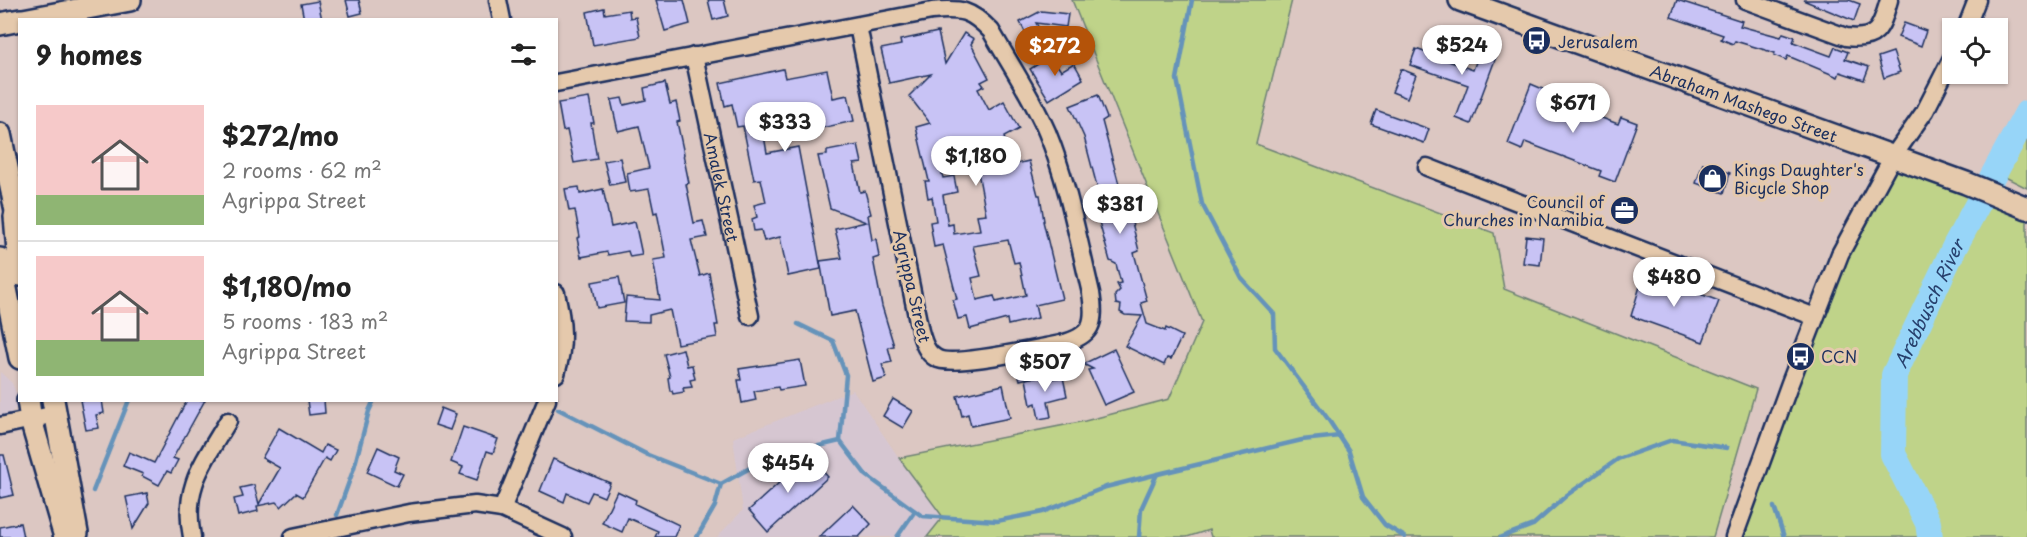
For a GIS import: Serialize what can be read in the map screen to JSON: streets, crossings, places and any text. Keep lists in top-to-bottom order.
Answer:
{
  "streets": {
    "main road": ["Abraham Mashego Street"],
    "street": ["Amalek Street", "Agrippa Street"]
  },
  "crossings": [
    ["Amalek Street", "Agrippa Street"]
  ],
  "water": ["Arebbusch River"],
  "places": {
    "bus stop": ["Jerusalem", "CCN"],
    "shop": ["Kings Daughter's Bicycle Shop"],
    "office": ["Council of Churches in Namibia"]
  },
  "page": {
    "heading": "9 homes",
    "price": [
      "$524",
      "$272",
      "$671",
      "$333",
      "$1,180",
      "$381",
      "$480",
      "$507",
      "$454"
    ],
    "list": [
      {
        "name": "$272/mo",
        "note": "2 rooms · 62 m² · Agrippa Street"
      },
      {
        "name": "$1,180/mo",
        "note": "5 rooms · 183 m² · Agrippa Street"
      }
    ]
  }
}
